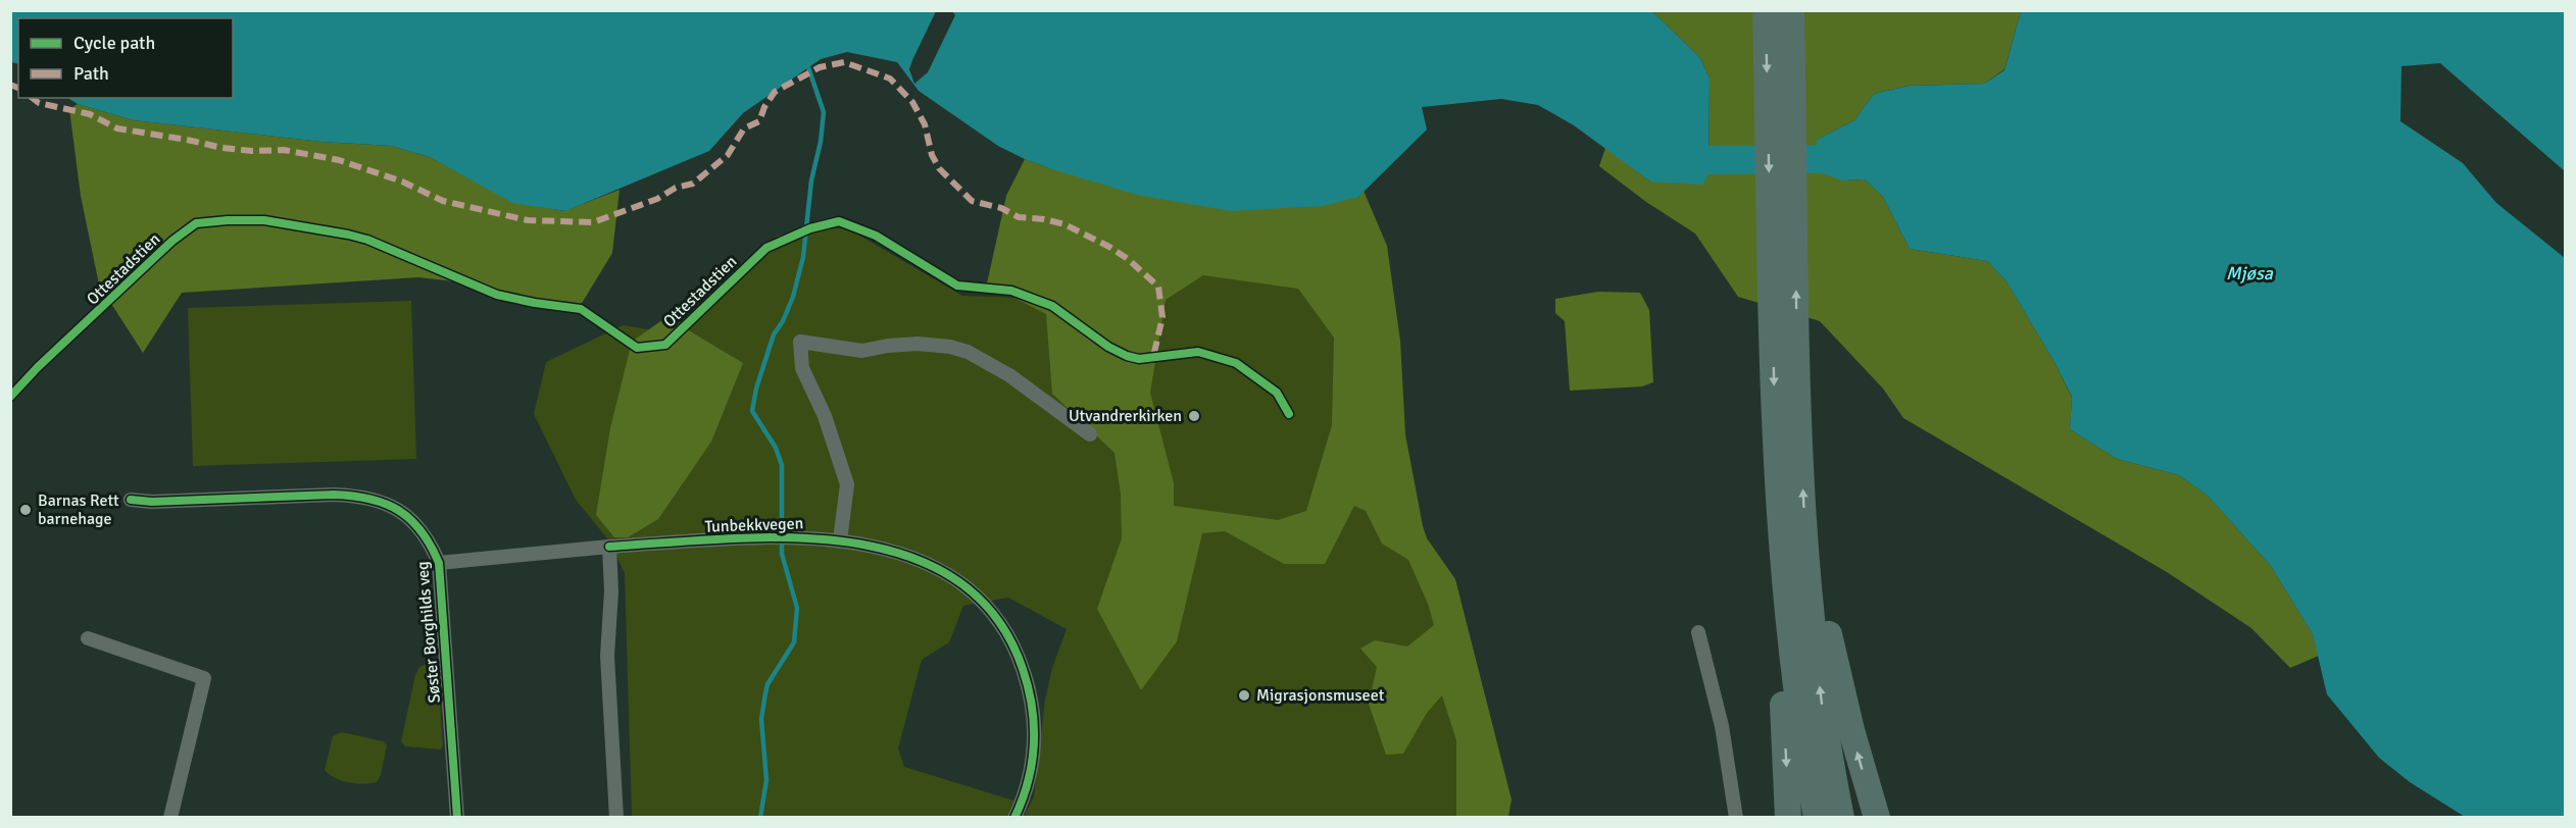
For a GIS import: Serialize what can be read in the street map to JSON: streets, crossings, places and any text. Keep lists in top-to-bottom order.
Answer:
{
  "streets": {
    "street": ["Tunbekkvegen", "Søster Borghilds veg"],
    "cycle path": ["Ottestadstien"]
  },
  "crossings": [
    ["Tunbekkvegen", "Søster Borghilds veg"]
  ],
  "water": ["Mjøsa"],
  "places": ["Utvandrerkirken", "Barnas Rett barnehage", "Migrasjonsmuseet"],
  "legend": ["Cycle path", "Path"]
}
